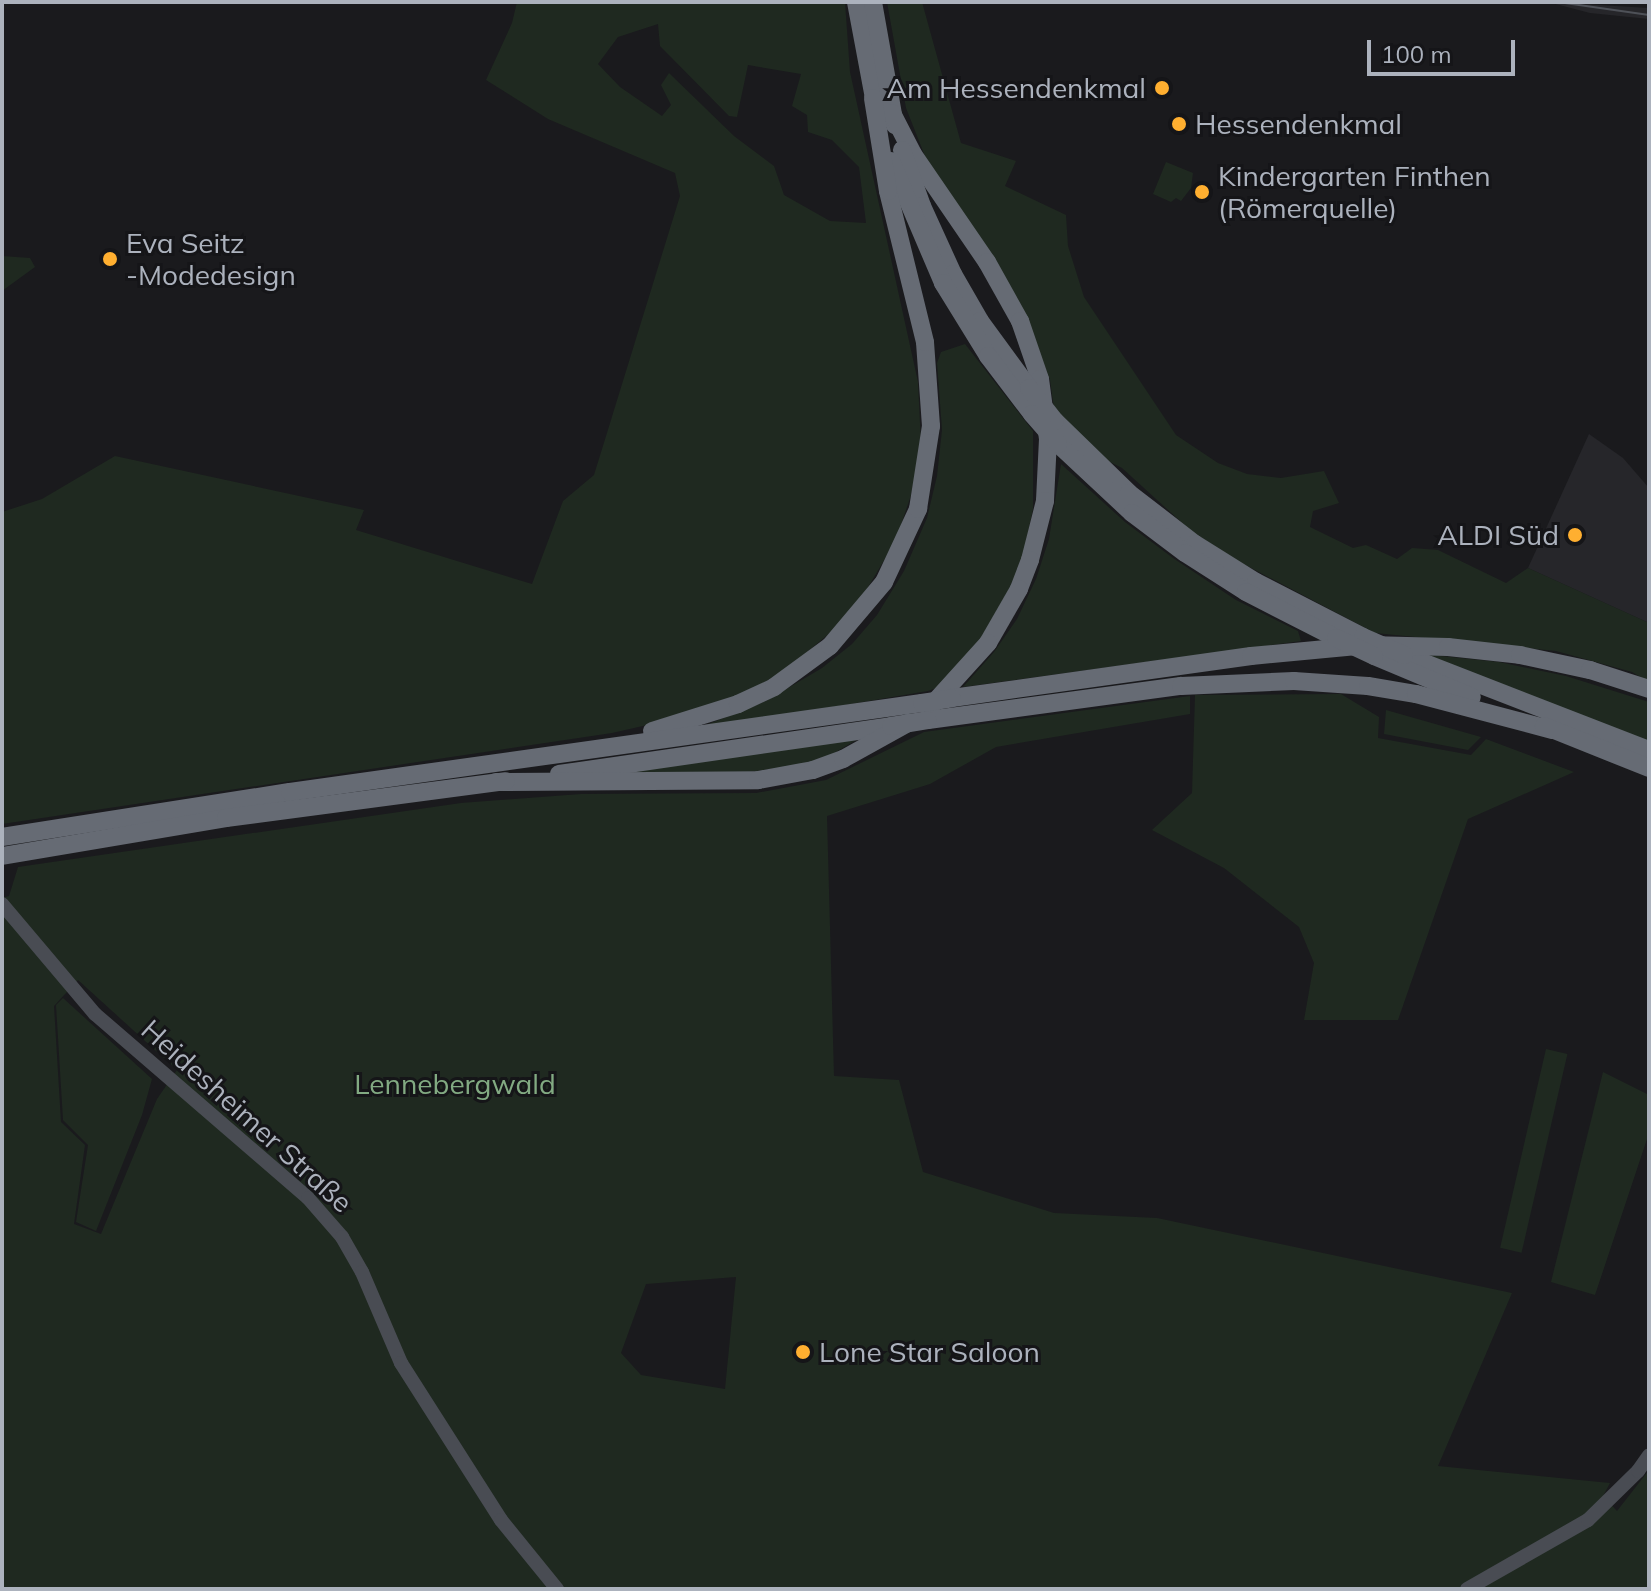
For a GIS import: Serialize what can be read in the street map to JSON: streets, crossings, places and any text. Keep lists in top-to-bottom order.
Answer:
{
  "streets": {
    "main road": ["Heidesheimer Straße"]
  },
  "parks": ["Lennebergwald"],
  "places": [
    "Am Hessendenkmal",
    "Hessendenkmal",
    "Kindergarten Finthen (Römerquelle)",
    "Eva Seitz -Modedesign",
    "ALDI Süd",
    "Lone Star Saloon"
  ],
  "scale_bar": "100 m"
}
